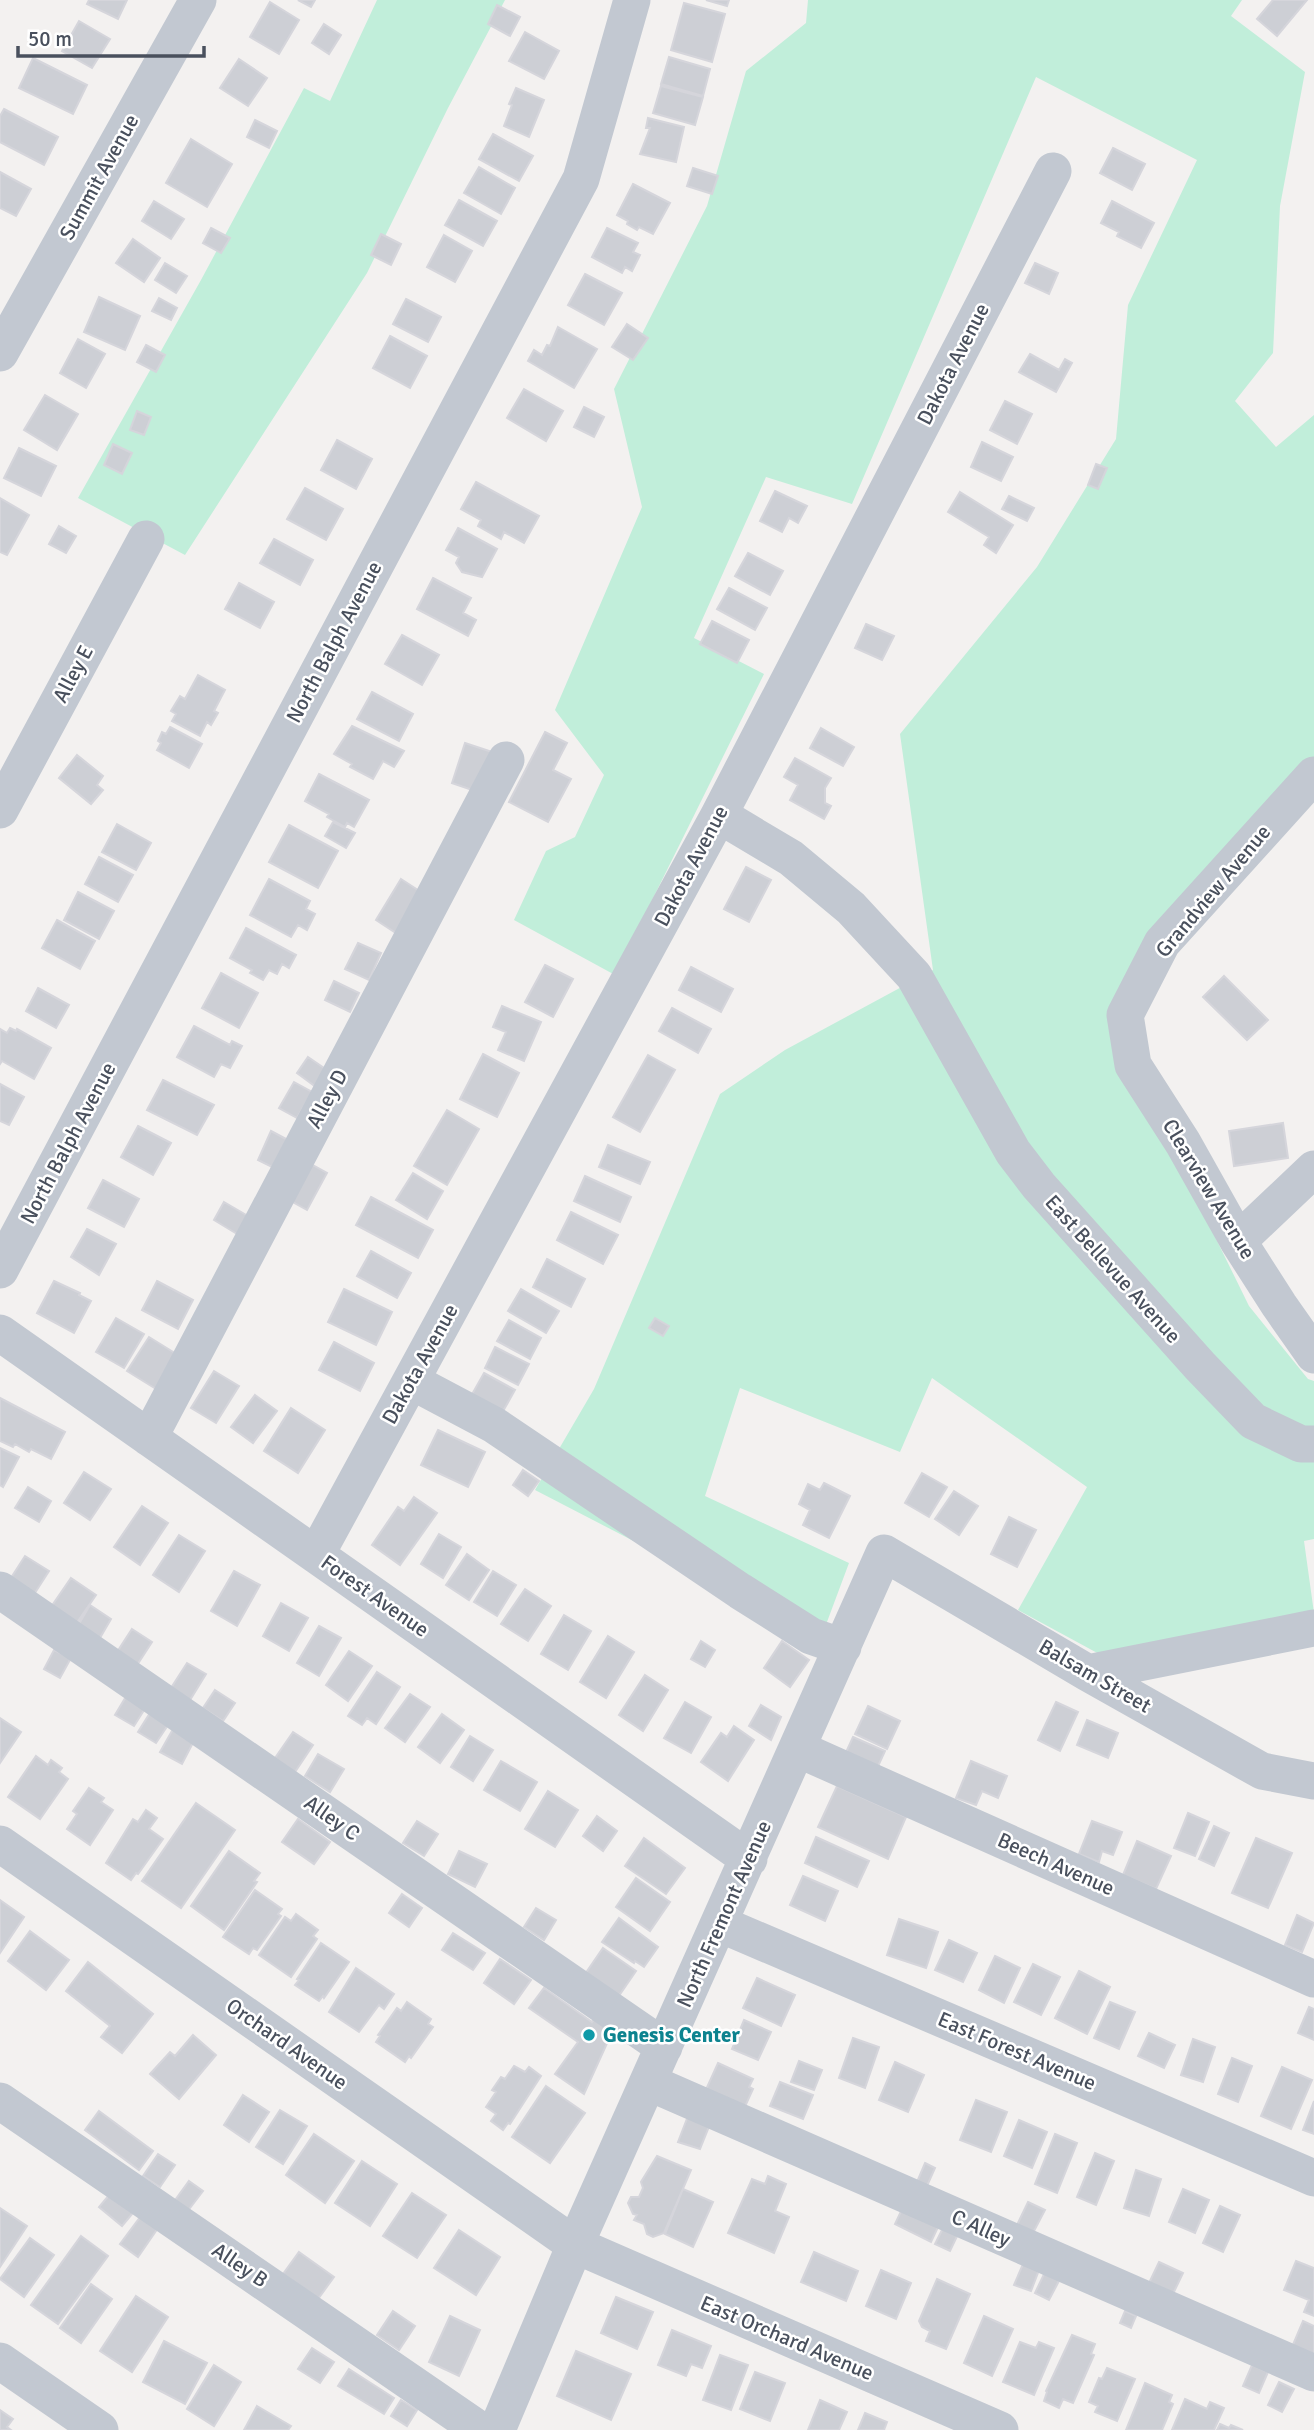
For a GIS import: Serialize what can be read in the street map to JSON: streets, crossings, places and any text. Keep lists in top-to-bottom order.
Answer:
{
  "streets": {
    "street": [
      "Summit Avenue",
      "Dakota Avenue",
      "North Balph Avenue",
      "Alley E",
      "Grandview Avenue",
      "Alley D",
      "Clearview Avenue",
      "East Bellevue Avenue",
      "Forest Avenue",
      "Balsam Street",
      "Alley C",
      "Beech Avenue",
      "North Fremont Avenue",
      "Orchard Avenue",
      "East Forest Avenue",
      "C Alley",
      "Alley B",
      "East Orchard Avenue"
    ]
  },
  "crossings": [
    ["Dakota Avenue", "East Bellevue Avenue"],
    ["Dakota Avenue", "Forest Avenue"],
    ["Grandview Avenue", "Clearview Avenue"],
    ["Alley D", "Forest Avenue"],
    ["Forest Avenue", "North Fremont Avenue"],
    ["Balsam Street", "North Fremont Avenue"],
    ["Alley C", "North Fremont Avenue"],
    ["Beech Avenue", "North Fremont Avenue"],
    ["North Fremont Avenue", "Orchard Avenue"],
    ["North Fremont Avenue", "East Forest Avenue"],
    ["North Fremont Avenue", "C Alley"],
    ["North Fremont Avenue", "East Orchard Avenue"],
    ["Orchard Avenue", "East Orchard Avenue"]
  ],
  "places": ["Genesis Center"],
  "scale_bar": "50 m"
}
